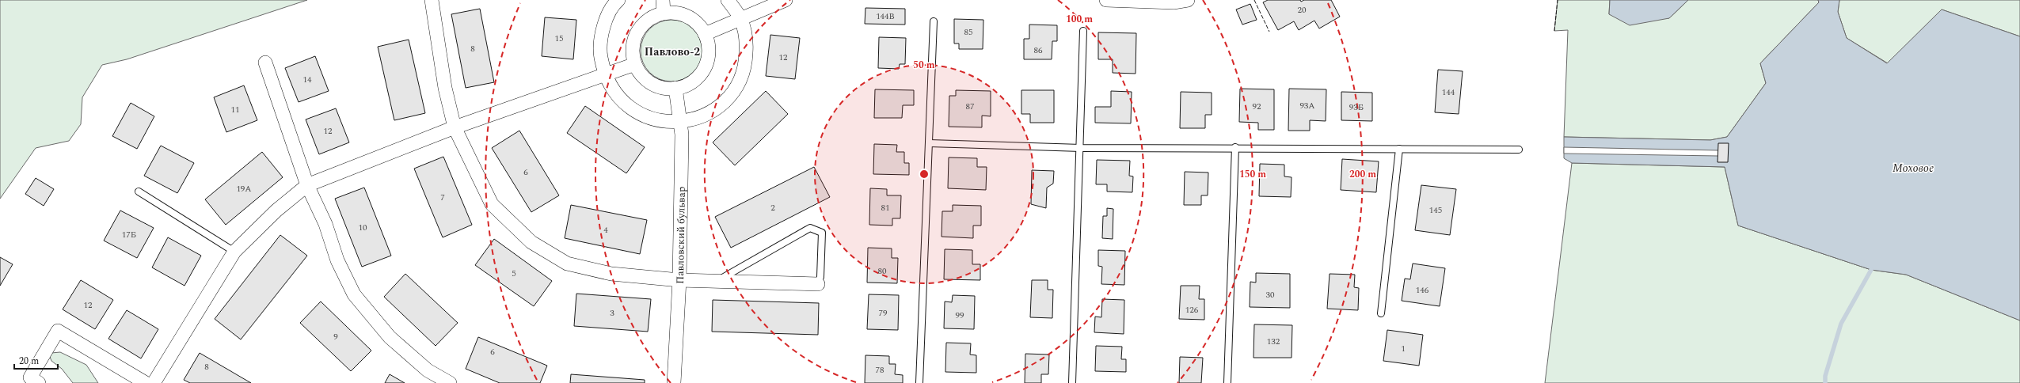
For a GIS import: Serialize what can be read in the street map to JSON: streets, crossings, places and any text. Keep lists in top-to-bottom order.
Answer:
{
  "streets": {
    "street": ["Павловский бульвар"]
  },
  "districts": ["Павлово-2"],
  "water": ["Моховое"],
  "house_numbers": [
    "20",
    "144В",
    "85",
    "15",
    "8",
    "86",
    "12",
    "14",
    "144",
    "93А",
    "87",
    "92",
    "93Б",
    "11",
    "12",
    "6",
    "19А",
    "7",
    "2",
    "81",
    "145",
    "10",
    "4",
    "17Б",
    "80",
    "5",
    "146",
    "30",
    "12",
    "126",
    "3",
    "79",
    "99",
    "9",
    "132",
    "1",
    "6",
    "8",
    "78"
  ],
  "scale_bar": "20 m",
  "rings": [
    "100 m",
    "50 m",
    "150 m",
    "200 m"
  ]
}
